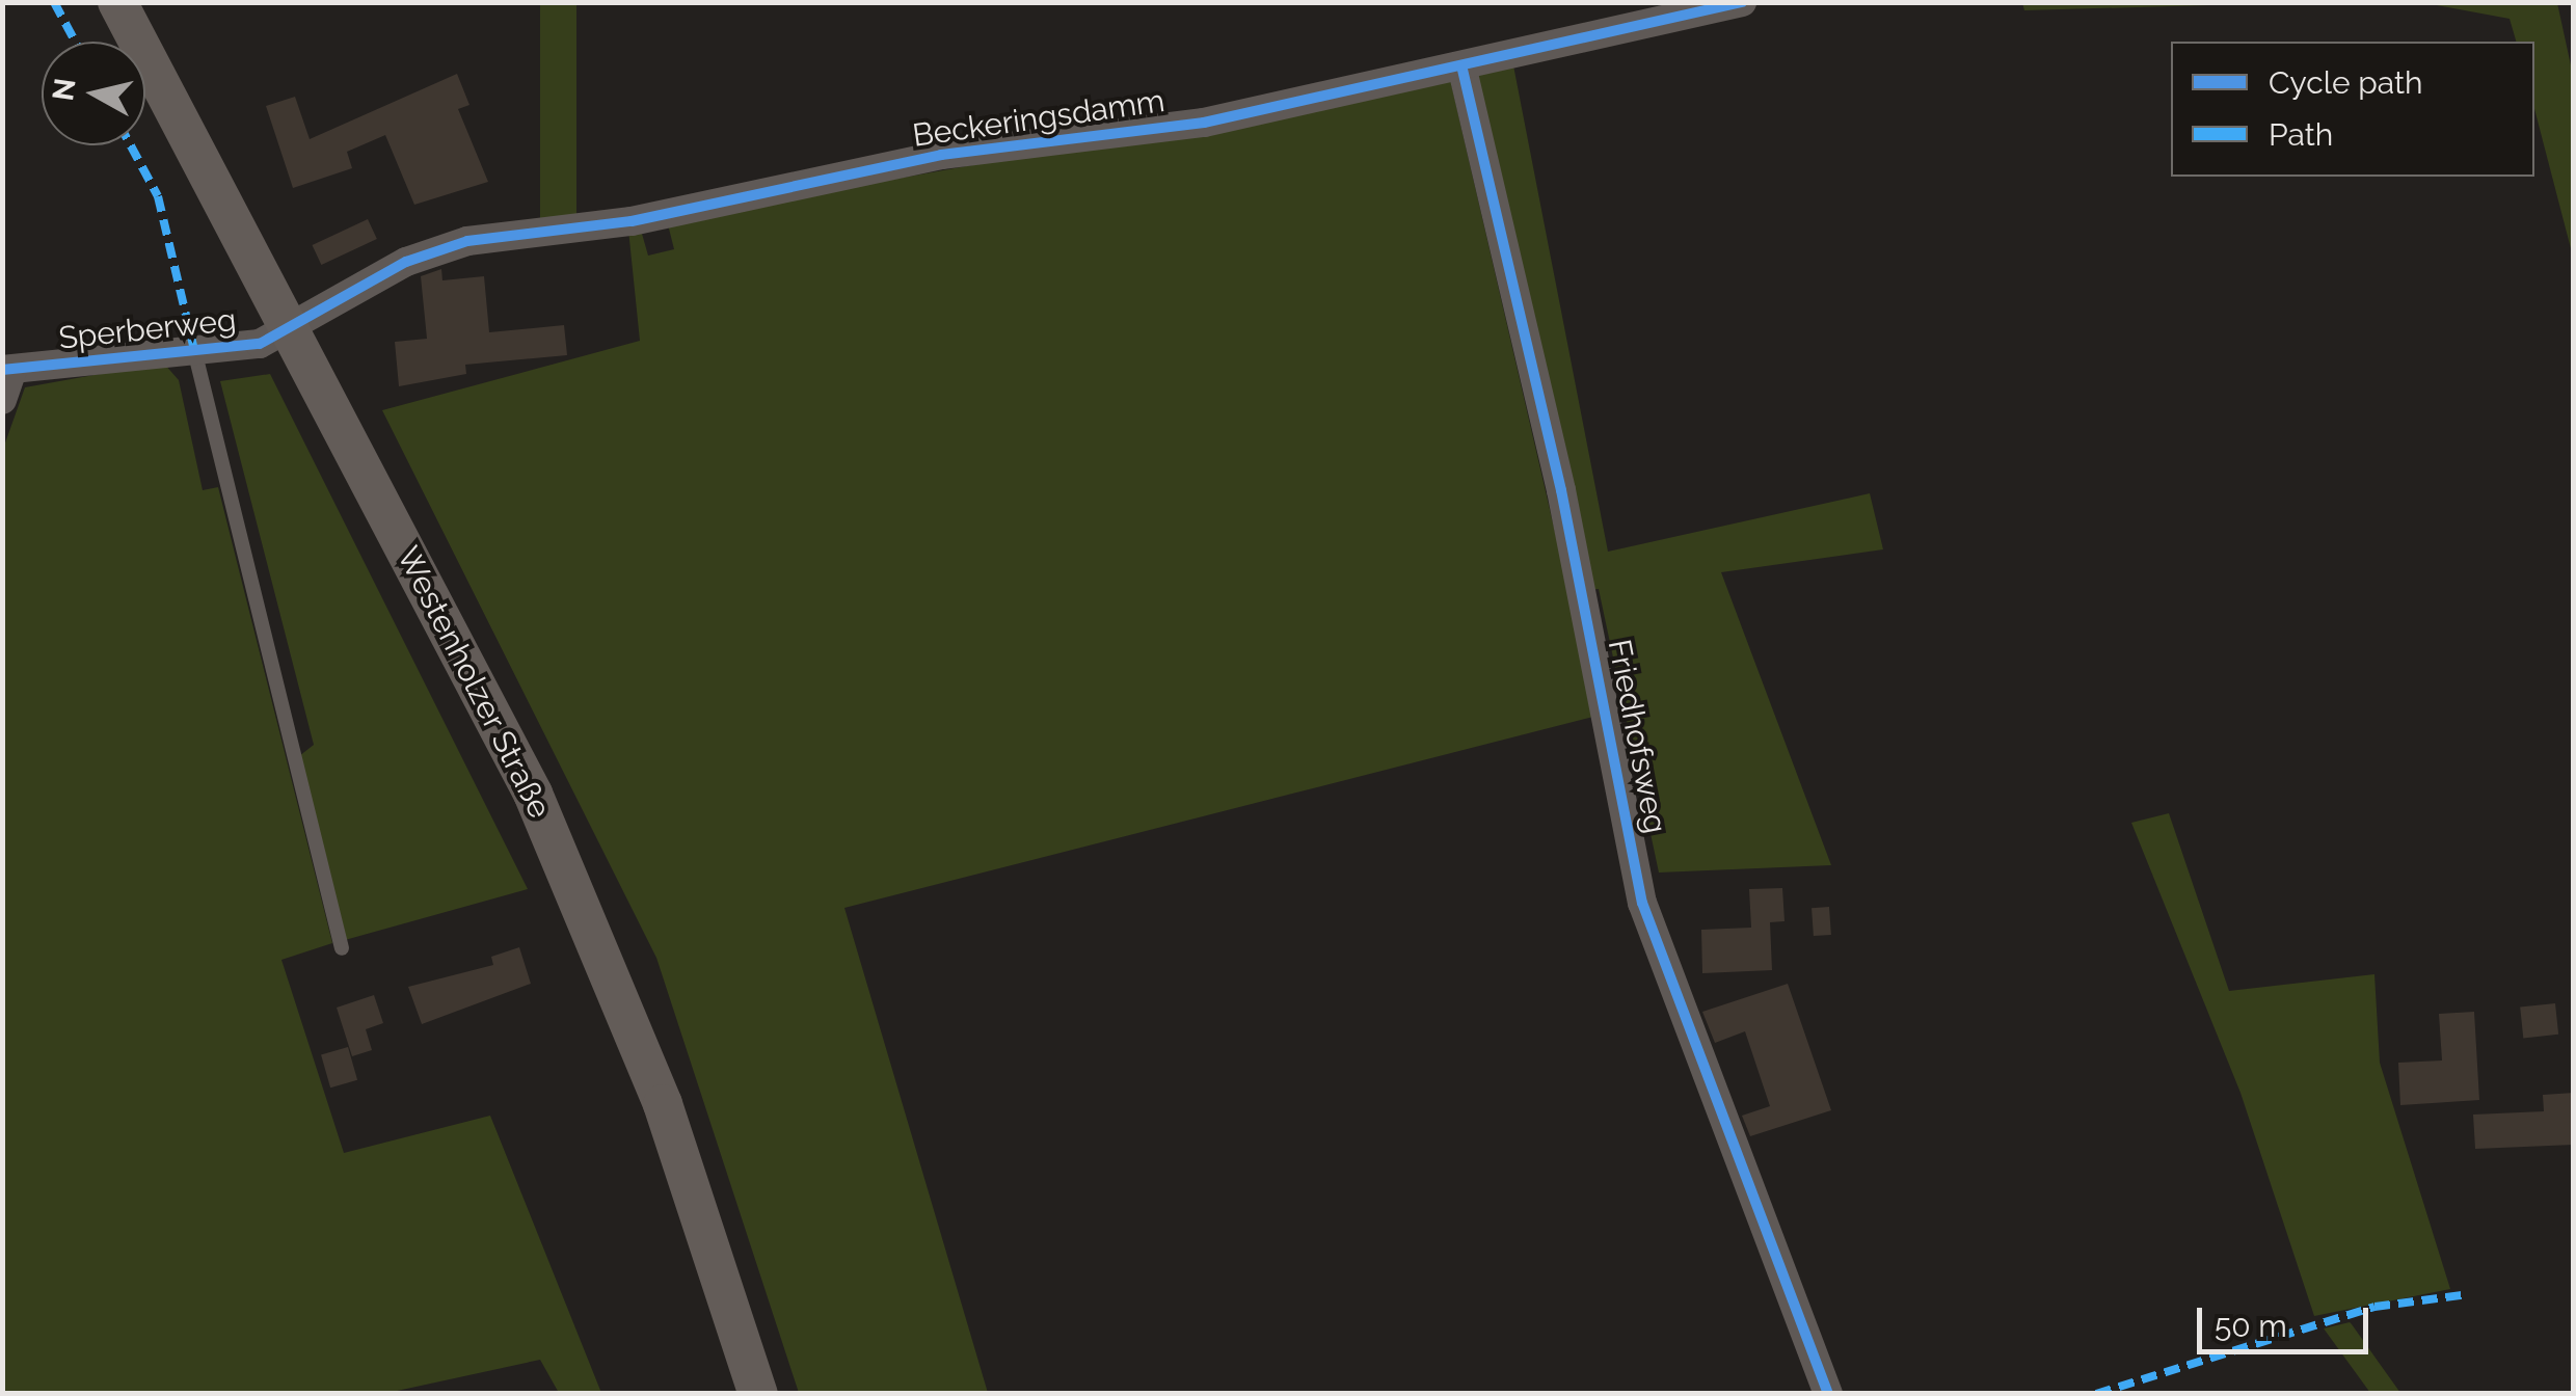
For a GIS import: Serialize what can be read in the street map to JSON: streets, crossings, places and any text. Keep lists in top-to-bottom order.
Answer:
{
  "streets": {
    "main road": ["Westenholzer Straße"],
    "street": ["Beckeringsdamm", "Sperberweg", "Friedhofsweg"]
  },
  "crossings": [
    ["Beckeringsdamm", "Sperberweg"],
    ["Beckeringsdamm", "Westenholzer Straße"],
    ["Beckeringsdamm", "Friedhofsweg"],
    ["Sperberweg", "Westenholzer Straße"]
  ],
  "legend": ["Cycle path", "Path"],
  "scale_bar": "50 m",
  "north": "left"
}
